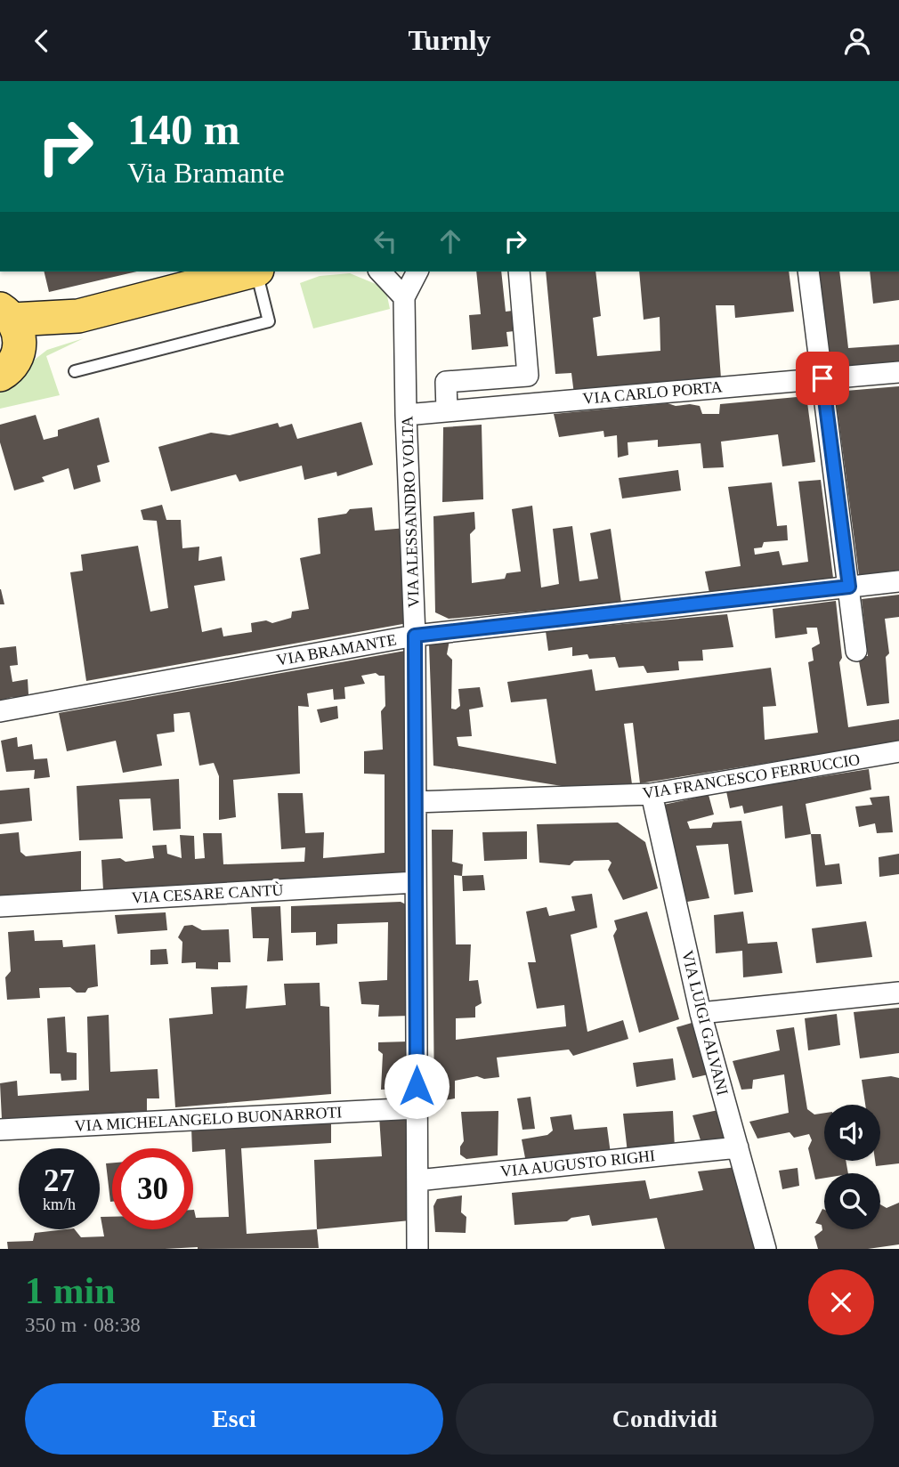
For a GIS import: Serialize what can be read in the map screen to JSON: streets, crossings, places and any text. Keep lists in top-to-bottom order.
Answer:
{
  "streets": {
    "street": [
      "VIA CARLO PORTA",
      "VIA ALESSANDRO VOLTA",
      "VIA BRAMANTE",
      "VIA FRANCESCO FERRUCCIO",
      "VIA CESARE CANTÙ",
      "VIA LUIGI GALVANI",
      "VIA MICHELANGELO BUONARROTI",
      "VIA AUGUSTO RIGHI"
    ]
  },
  "crossings": [
    ["VIA CARLO PORTA", "VIA ALESSANDRO VOLTA"],
    ["VIA ALESSANDRO VOLTA", "VIA BRAMANTE"],
    ["VIA ALESSANDRO VOLTA", "VIA FRANCESCO FERRUCCIO"],
    ["VIA ALESSANDRO VOLTA", "VIA CESARE CANTÙ"],
    ["VIA ALESSANDRO VOLTA", "VIA MICHELANGELO BUONARROTI"],
    ["VIA ALESSANDRO VOLTA", "VIA AUGUSTO RIGHI"],
    ["VIA FRANCESCO FERRUCCIO", "VIA LUIGI GALVANI"],
    ["VIA LUIGI GALVANI", "VIA AUGUSTO RIGHI"]
  ],
  "page": {
    "header": "Turnly",
    "turn": ["140 m", "Via Bramante"],
    "speed": "27 km/h",
    "limit": "30",
    "heading": ["1 min", "350 m · 08:38"],
    "buttons": ["Esci", "Condividi"]
  }
}
